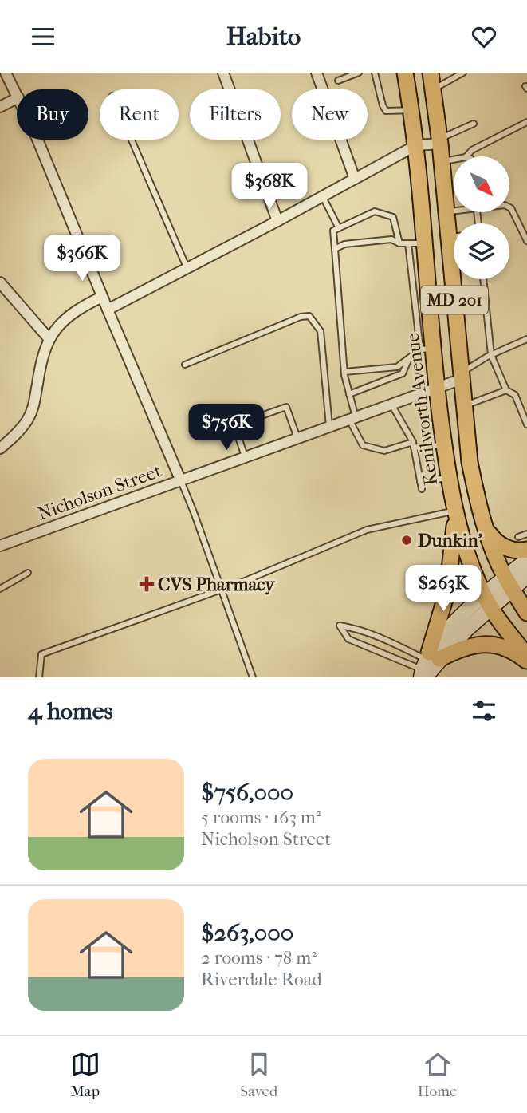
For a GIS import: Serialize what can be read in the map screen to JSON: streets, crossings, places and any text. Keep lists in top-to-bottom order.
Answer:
{
  "streets": {
    "main road": ["MD 201", "Kenilworth Avenue"],
    "street": ["Nicholson Street"]
  },
  "crossings": [
    ["MD 201", "Nicholson Street"],
    ["Kenilworth Avenue", "Nicholson Street"]
  ],
  "places": {
    "other": ["Dunkin'"],
    "health": ["CVS Pharmacy"]
  },
  "north": "bottom right",
  "page": {
    "header": "Habito",
    "chip": [
      "Buy",
      "Rent",
      "Filters",
      "New"
    ],
    "price": [
      "$368K",
      "$366K",
      "$756K",
      "$263K"
    ],
    "heading": "4 homes",
    "list": [
      {
        "name": "$756,000",
        "note": "5 rooms · 163 m² · Nicholson Street"
      },
      {
        "name": "$263,000",
        "note": "2 rooms · 78 m² · Riverdale Road"
      }
    ],
    "tabs": ["Map", "Saved", "Home"]
  }
}
